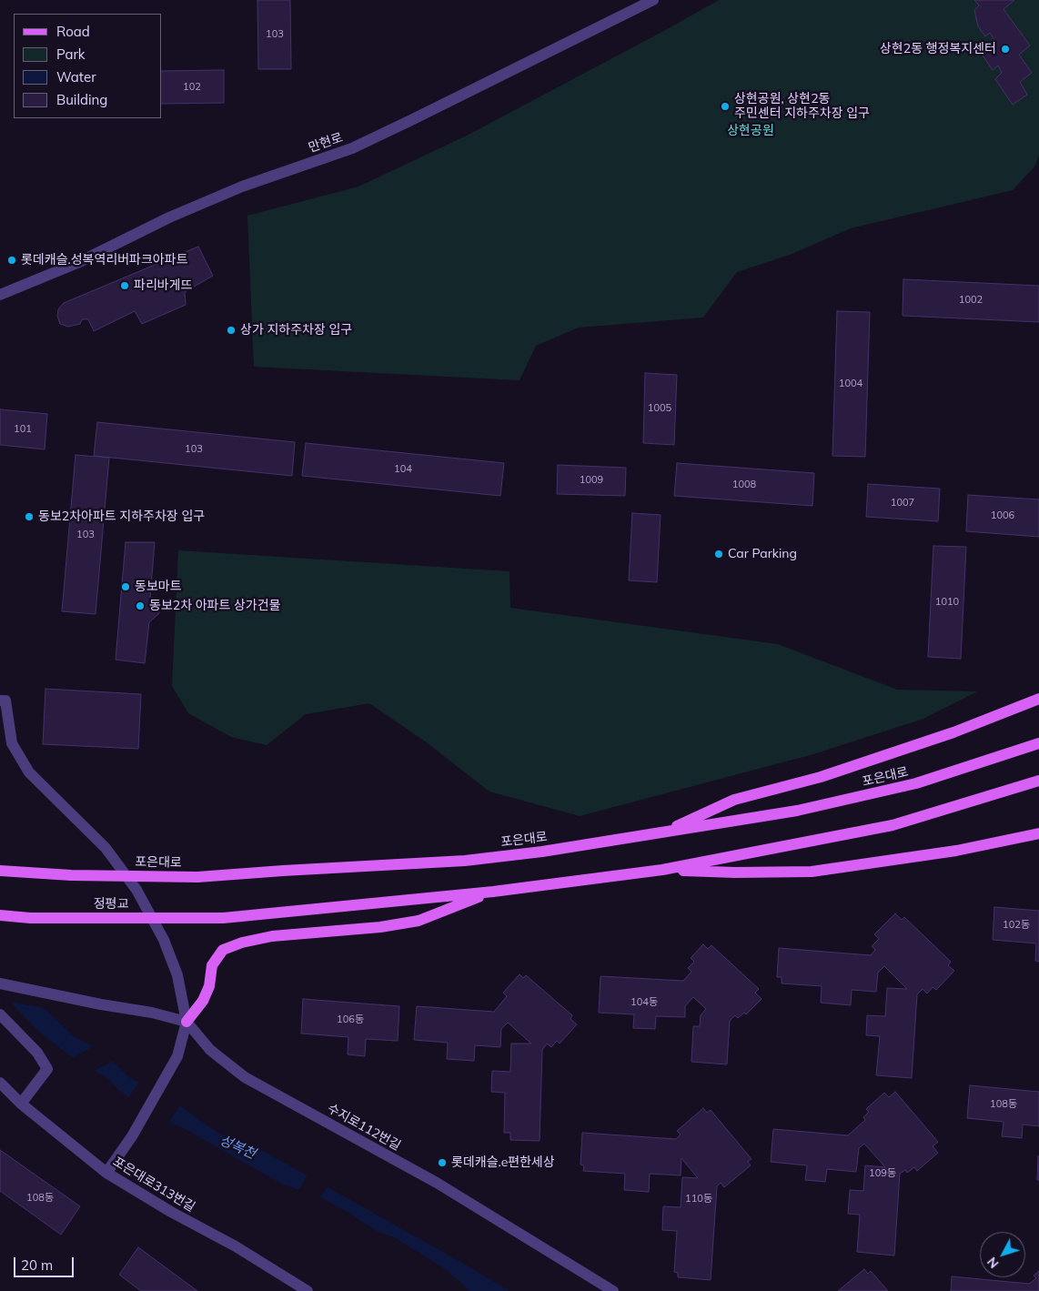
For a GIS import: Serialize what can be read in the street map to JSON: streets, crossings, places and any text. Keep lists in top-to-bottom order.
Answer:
{
  "streets": {
    "main road": ["포은대로", "정평교"],
    "street": ["만현로", "수지로112번길", "포은대로313번길"]
  },
  "water": ["성복천"],
  "parks": ["상현공원"],
  "places": [
    "상현2동 행정복지센터",
    "상현공원, 상현2동 주민센터 지하주차장 입구",
    "롯데캐슬.성복역리버파크아파트",
    "파리바게뜨",
    "상가 지하주차장 입구",
    "동보2차아파트 지하주차장 입구",
    "Car Parking",
    "동보마트",
    "동보2차 아파트 상가건물",
    "롯데캐슬.e편한세상"
  ],
  "house_numbers": [
    "103",
    "102",
    "1002",
    "1004",
    "1005",
    "101",
    "103",
    "104",
    "1009",
    "1008",
    "1007",
    "1006",
    "103",
    "1010",
    "102동",
    "104동",
    "106동",
    "108동",
    "109동",
    "108동",
    "110동"
  ],
  "legend": [
    "Road",
    "Park",
    "Water",
    "Building"
  ],
  "scale_bar": "20 m",
  "north": "bottom left"
}
